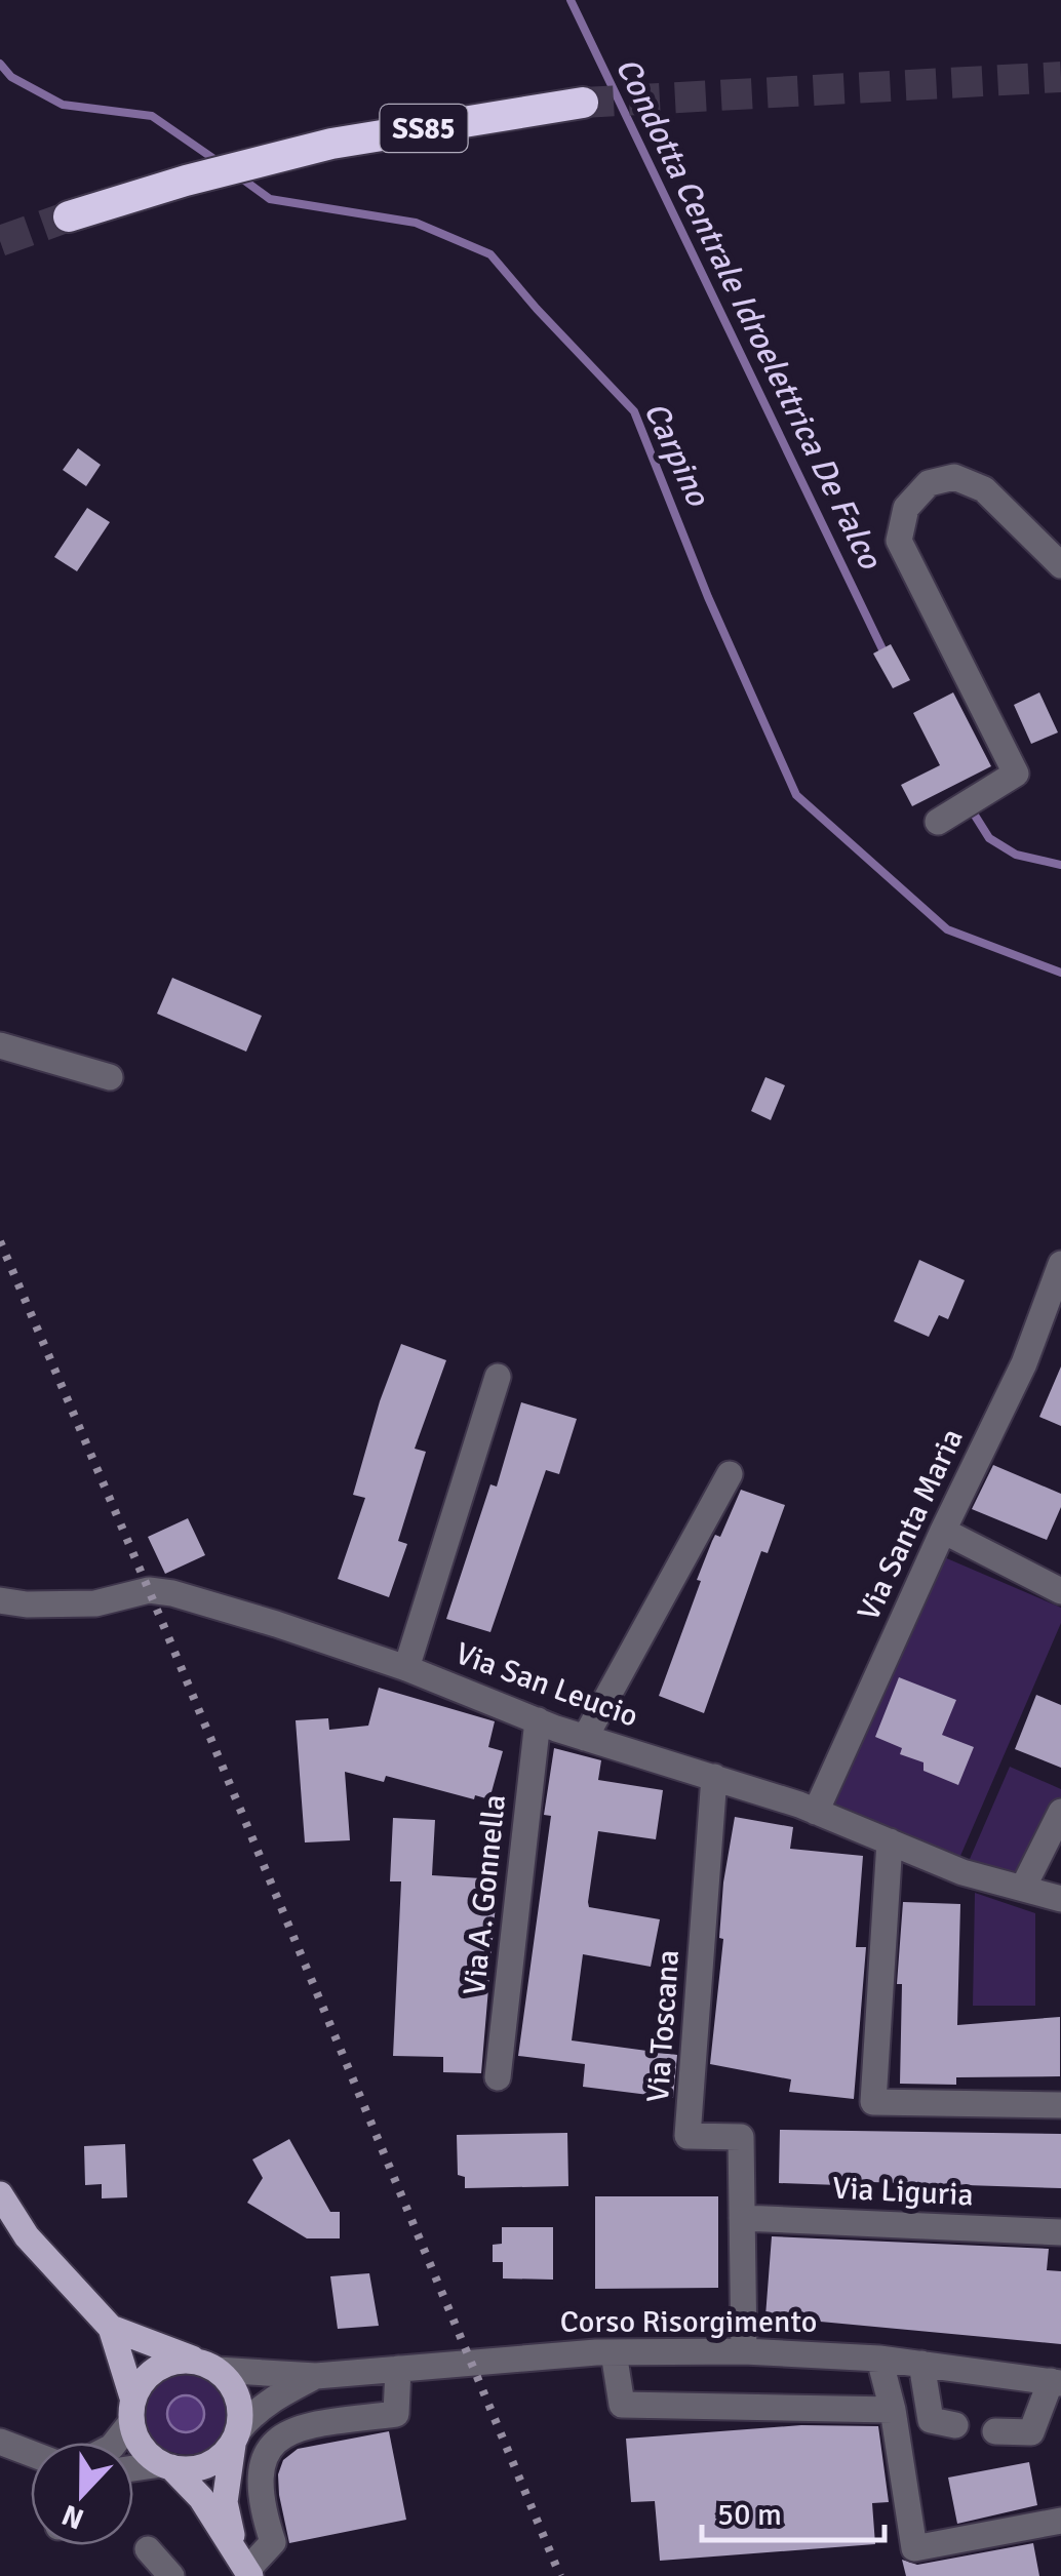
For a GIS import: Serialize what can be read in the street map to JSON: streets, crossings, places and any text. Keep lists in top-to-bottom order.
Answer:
{
  "streets": {
    "highway": ["SS85"],
    "street": [
      "Via Santa Maria",
      "Via San Leucio",
      "Via A. Gonnella",
      "Via Toscana",
      "Via Liguria",
      "Corso Risorgimento"
    ]
  },
  "crossings": [
    ["Via Santa Maria", "Via San Leucio"],
    ["Via San Leucio", "Via A. Gonnella"],
    ["Via San Leucio", "Via Toscana"],
    ["Via Toscana", "Via Liguria"],
    ["Via Toscana", "Corso Risorgimento"]
  ],
  "water": ["Condotta Centrale Idroelettrica De Falco", "Carpino"],
  "scale_bar": "50 m",
  "north": "bottom"
}
